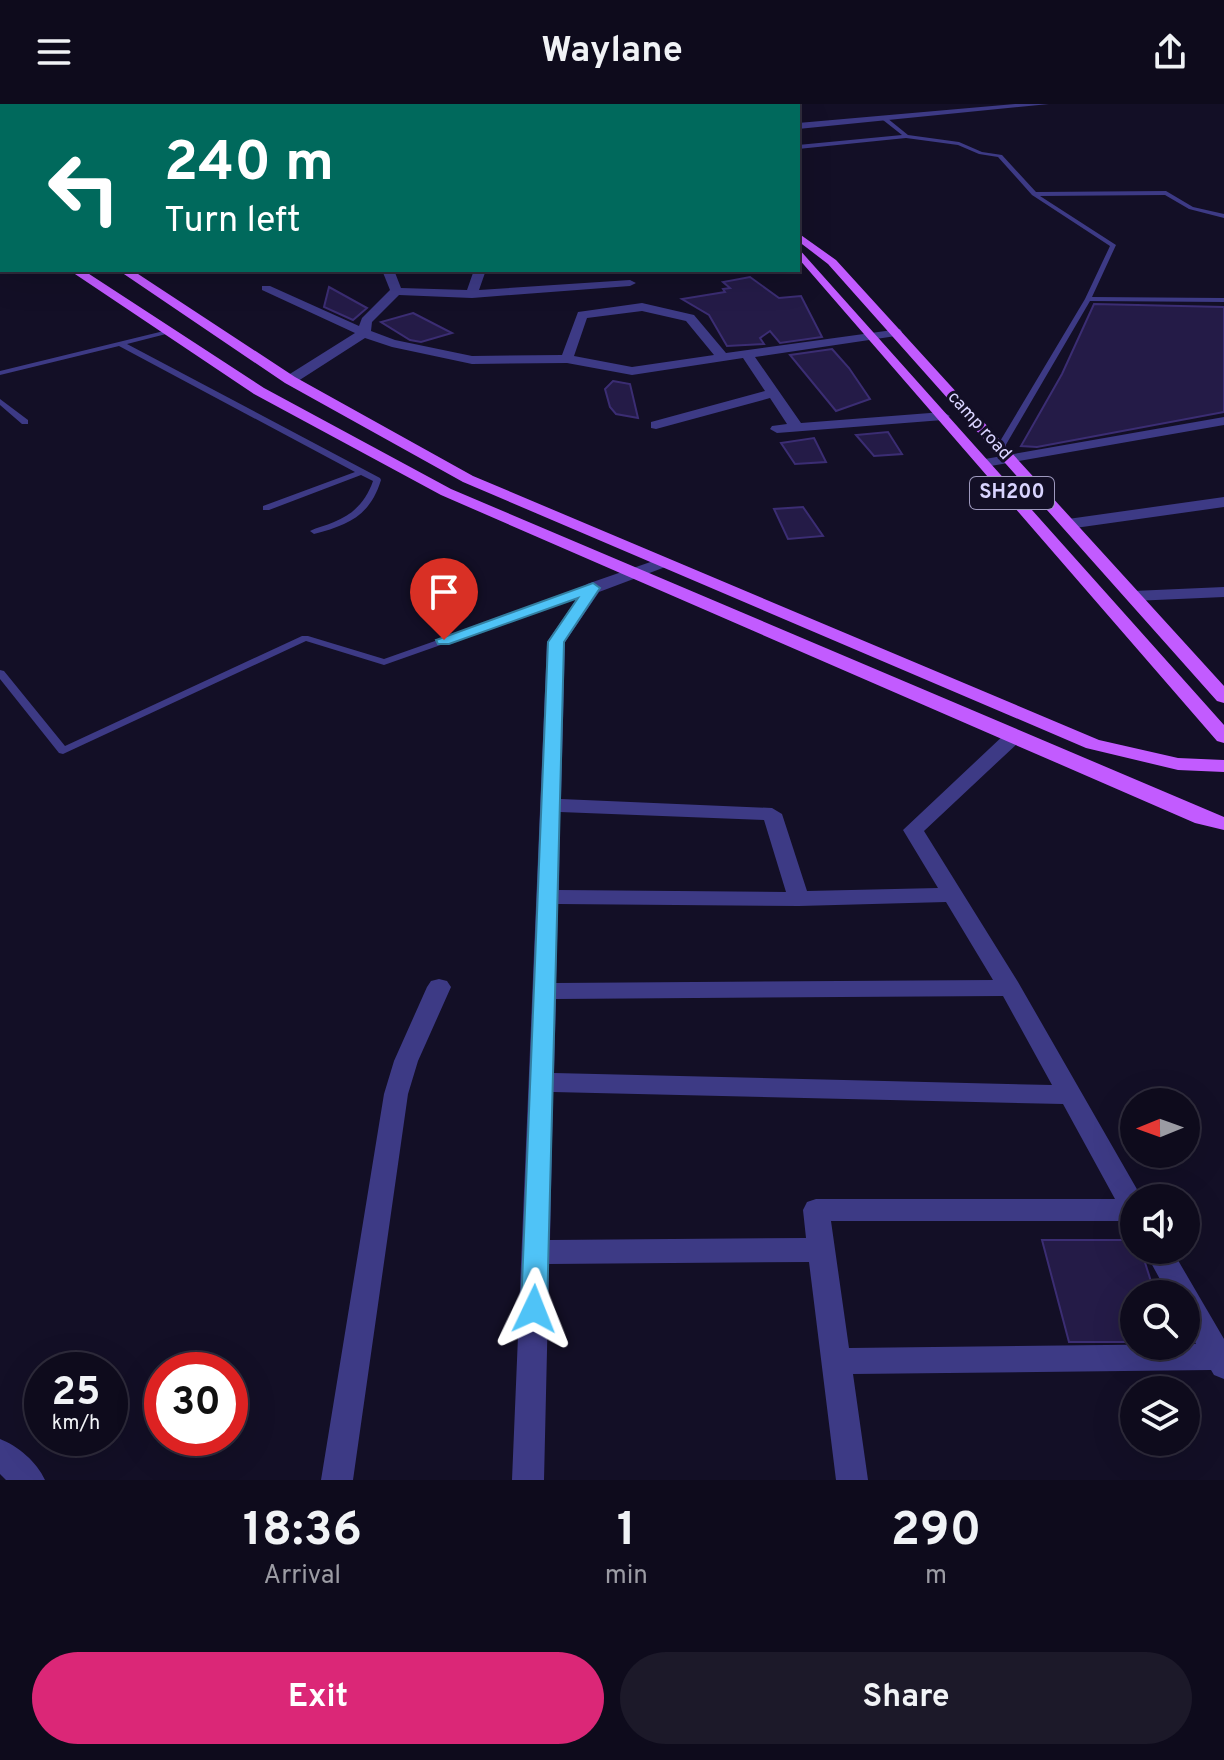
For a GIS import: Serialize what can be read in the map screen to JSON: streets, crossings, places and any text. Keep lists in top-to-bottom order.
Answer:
{
  "streets": {
    "main road": ["camp road", "SH200"]
  },
  "north": "left",
  "page": {
    "header": "Waylane",
    "turn": ["240 m", "Turn left"],
    "speed": "25 km/h",
    "limit": "30",
    "eta": [
      "18:36",
      "Arrival",
      "1",
      "min",
      "290",
      "m"
    ],
    "buttons": ["Exit", "Share"]
  }
}
